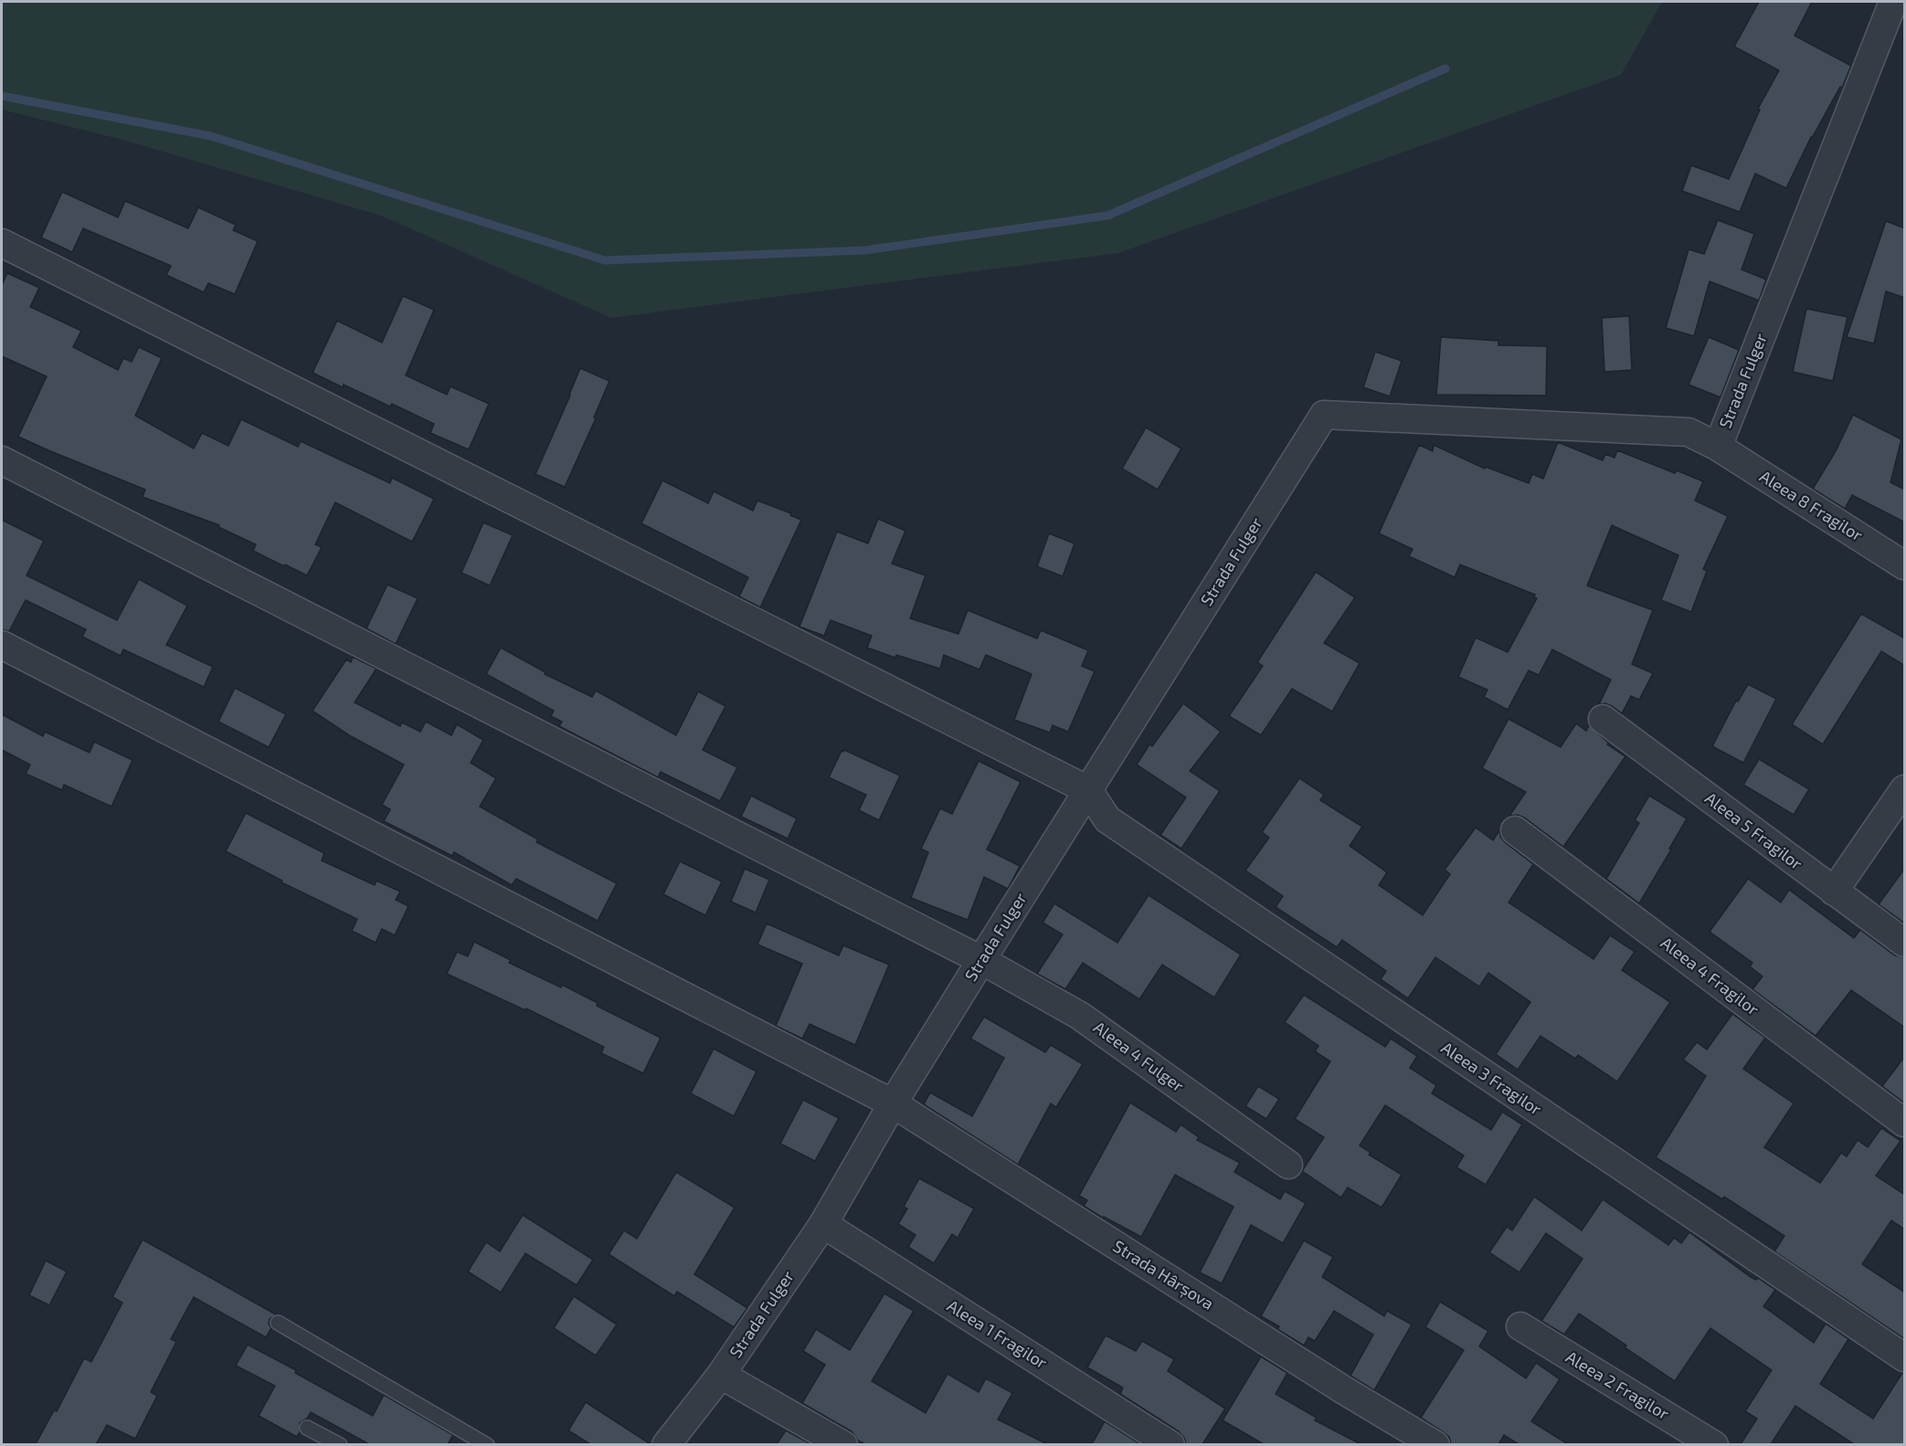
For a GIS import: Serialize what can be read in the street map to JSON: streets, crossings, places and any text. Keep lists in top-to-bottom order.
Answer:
{
  "streets": {
    "street": [
      "Strada Fulger",
      "Aleea 8 Fragilor",
      "Aleea 5 Fragilor",
      "Aleea 4 Fragilor",
      "Aleea 4 Fulger",
      "Aleea 3 Fragilor",
      "Strada Hârșova",
      "Aleea 1 Fragilor",
      "Aleea 2 Fragilor"
    ]
  },
  "crossings": [
    ["Strada Fulger", "Aleea 8 Fragilor"],
    ["Strada Fulger", "Aleea 4 Fulger"],
    ["Strada Fulger", "Aleea 3 Fragilor"],
    ["Strada Fulger", "Strada Hârșova"],
    ["Strada Fulger", "Aleea 1 Fragilor"]
  ]
}
